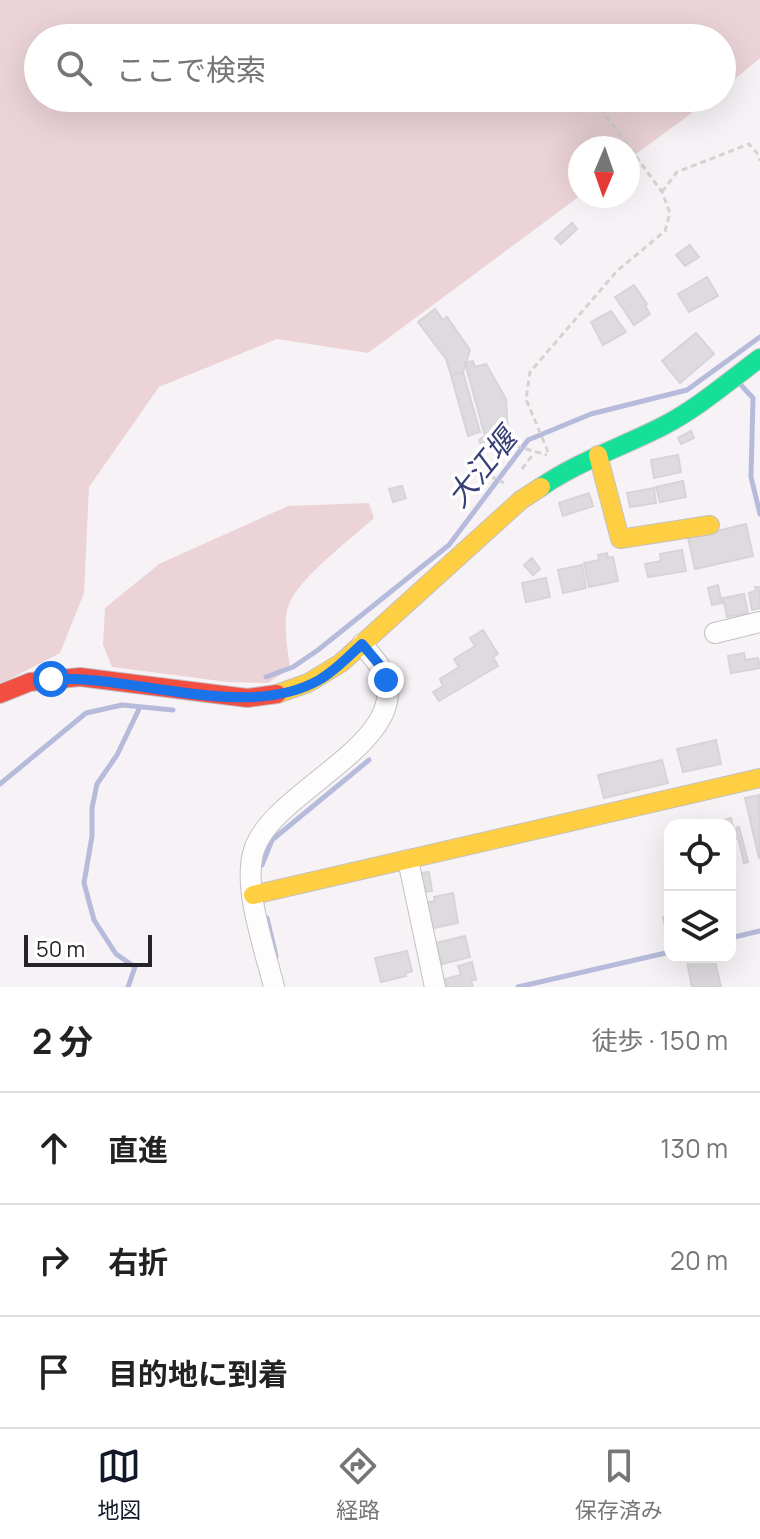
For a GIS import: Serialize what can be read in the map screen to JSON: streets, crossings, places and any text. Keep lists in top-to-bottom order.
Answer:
{
  "water": ["大江堰"],
  "scale_bar": "50 m",
  "north": "bottom",
  "page": {
    "search": "ここで検索",
    "scale": "50 m",
    "heading": ["2 分", "徒歩 · 150 m"],
    "list": [
      ["直進", "130 m"],
      ["右折", "20 m"],
      "目的地に到着"
    ],
    "nav": ["地図", "経路", "保存済み"]
  }
}
